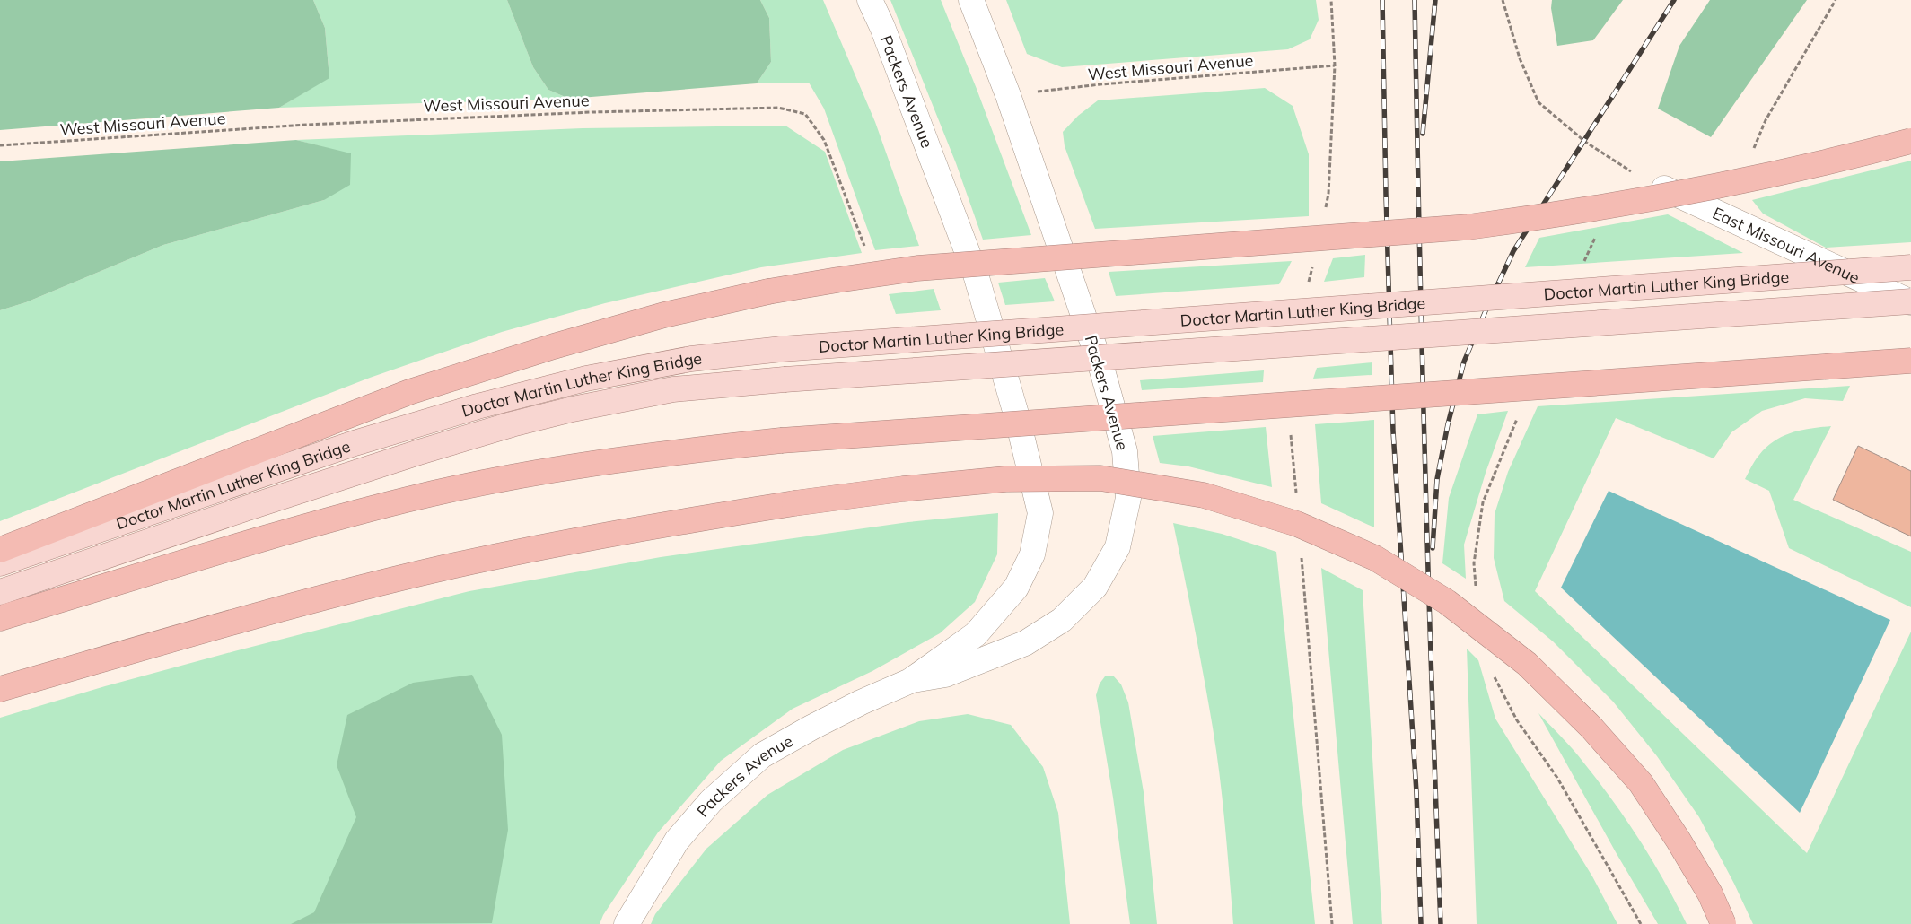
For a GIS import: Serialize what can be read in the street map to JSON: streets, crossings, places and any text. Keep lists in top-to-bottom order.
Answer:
{
  "streets": {
    "main road": ["Packers Avenue", "East Missouri Avenue", "Doctor Martin Luther King Bridge"],
    "path": ["West Missouri Avenue"]
  },
  "crossings": [
    ["West Missouri Avenue", "Packers Avenue"],
    ["East Missouri Avenue", "Doctor Martin Luther King Bridge"]
  ]
}
